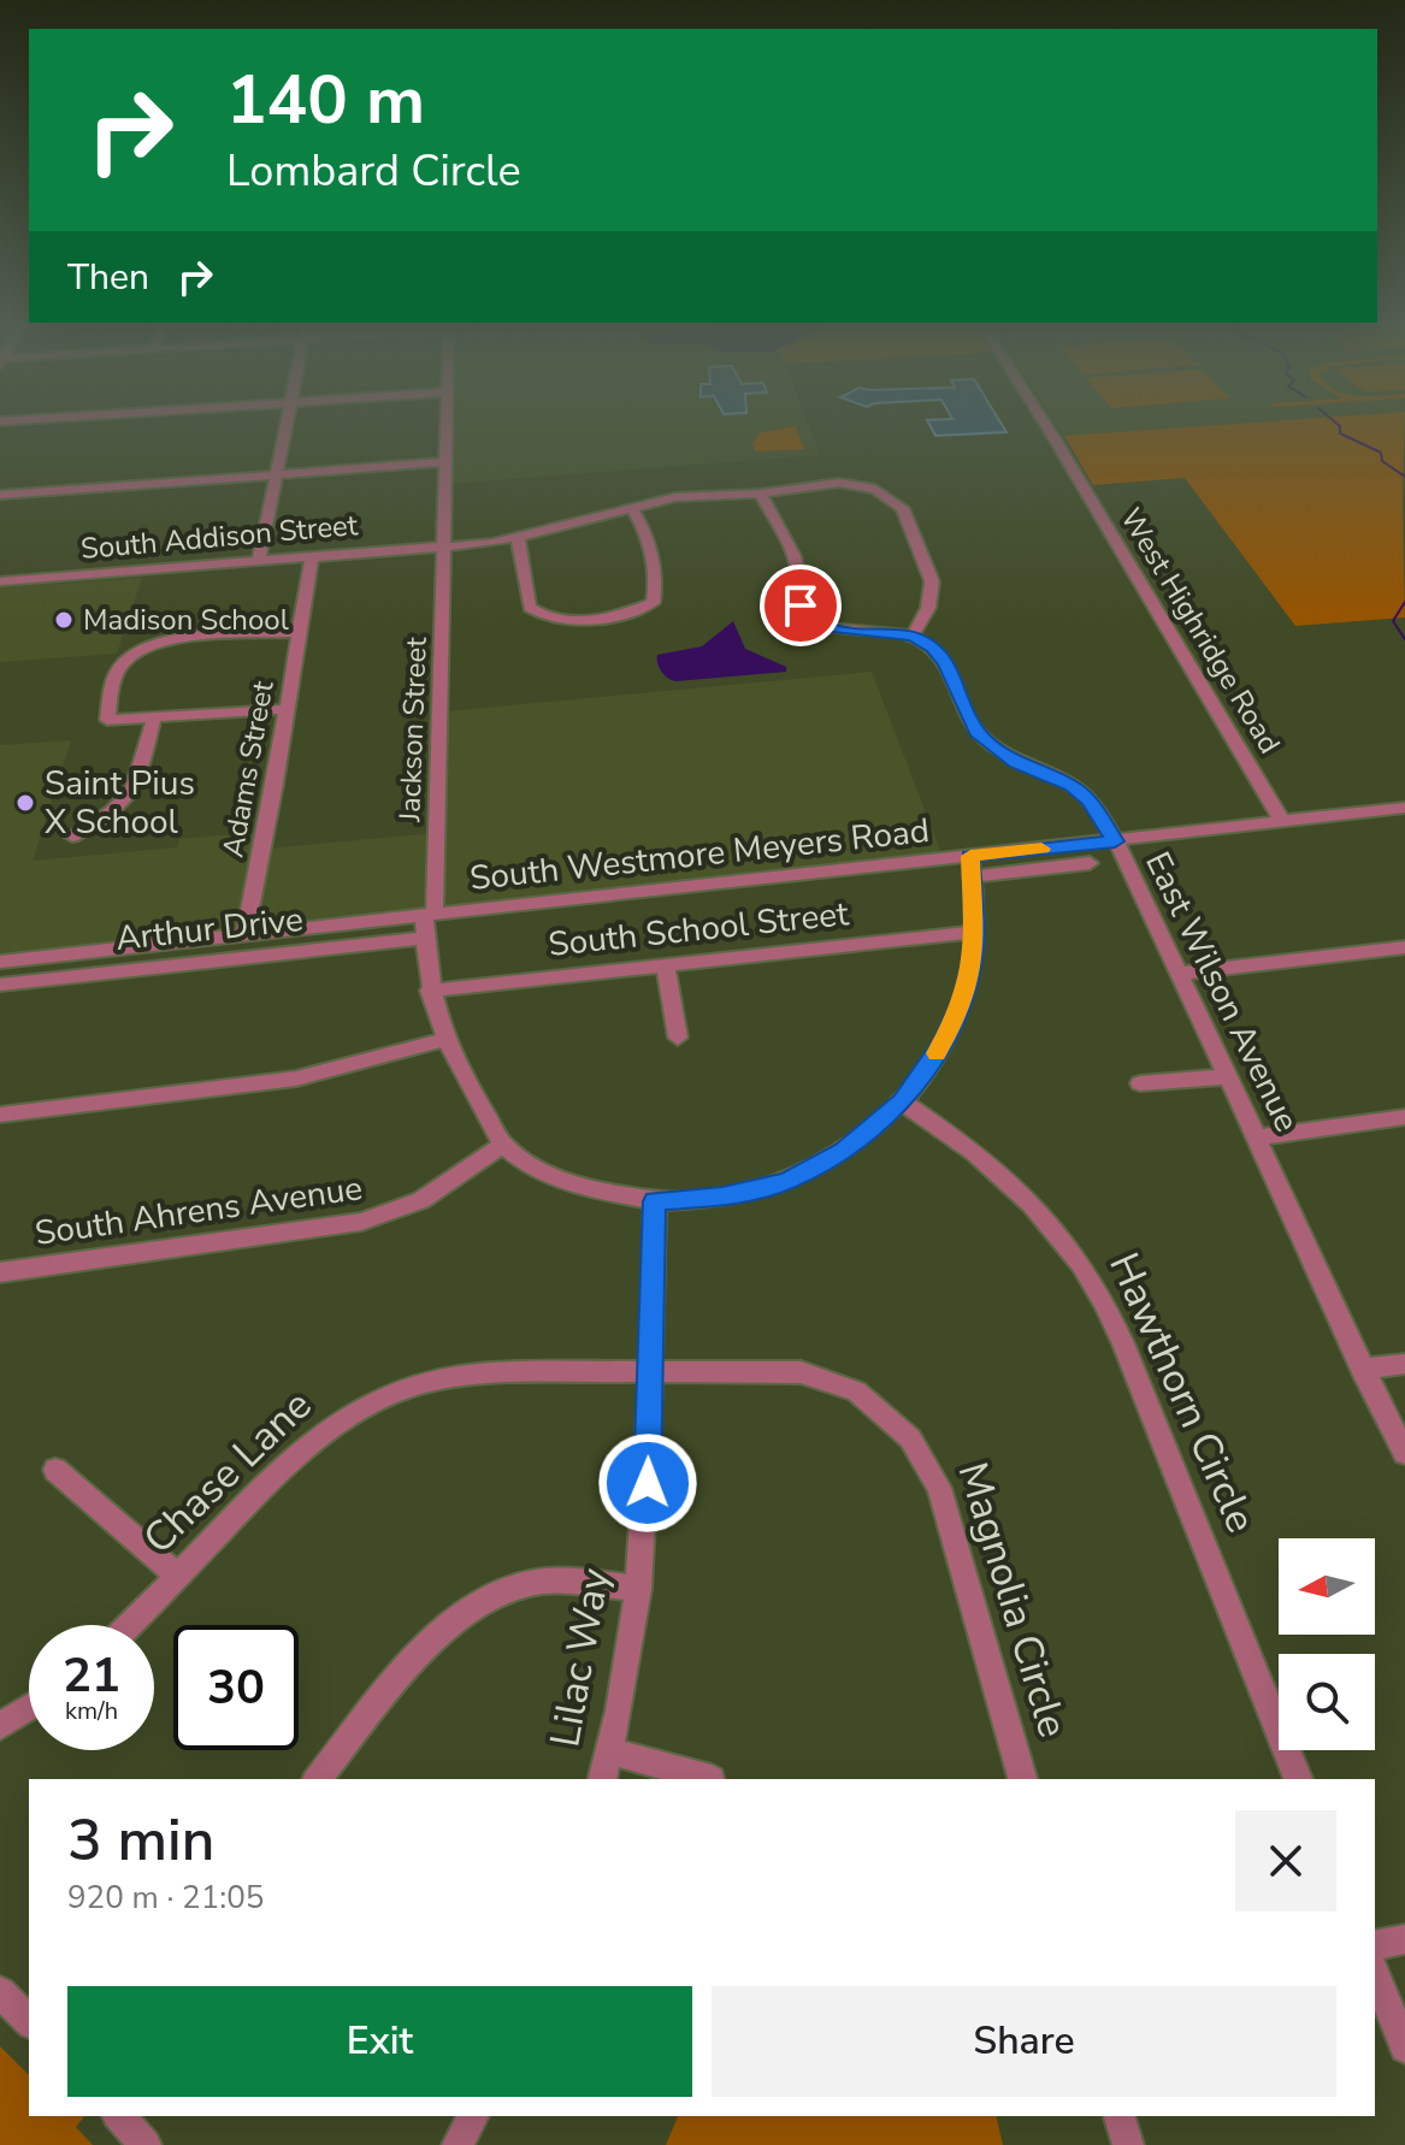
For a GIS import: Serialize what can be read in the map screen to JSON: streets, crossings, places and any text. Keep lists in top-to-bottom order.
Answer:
{
  "streets": {
    "street": [
      "South Addison Street",
      "West Highridge Road",
      "Jackson Street",
      "Adams Street",
      "South Westmore Meyers Road",
      "Arthur Drive",
      "South School Street",
      "East Wilson Avenue",
      "South Ahrens Avenue",
      "Hawthorn Circle",
      "Chase Lane",
      "Magnolia Circle",
      "Lilac Way"
    ]
  },
  "crossings": [
    ["South Addison Street", "Jackson Street"],
    ["South Addison Street", "Adams Street"],
    ["South Addison Street", "East Wilson Avenue"],
    ["West Highridge Road", "South Westmore Meyers Road"],
    ["Jackson Street", "South Westmore Meyers Road"],
    ["Jackson Street", "Arthur Drive"],
    ["Jackson Street", "South School Street"],
    ["Jackson Street", "South Ahrens Avenue"],
    ["Adams Street", "South Westmore Meyers Road"],
    ["South Westmore Meyers Road", "East Wilson Avenue"],
    ["Chase Lane", "Magnolia Circle"],
    ["Chase Lane", "Lilac Way"],
    ["Magnolia Circle", "Lilac Way"]
  ],
  "places": ["Madison School", "Saint Pius X School"],
  "north": "left",
  "page": {
    "turn": ["140 m", "Lombard Circle"],
    "then": "Then",
    "speed": "21 km/h",
    "limit": "30",
    "heading": ["3 min", "920 m · 21:05"],
    "buttons": ["Exit", "Share"]
  }
}
